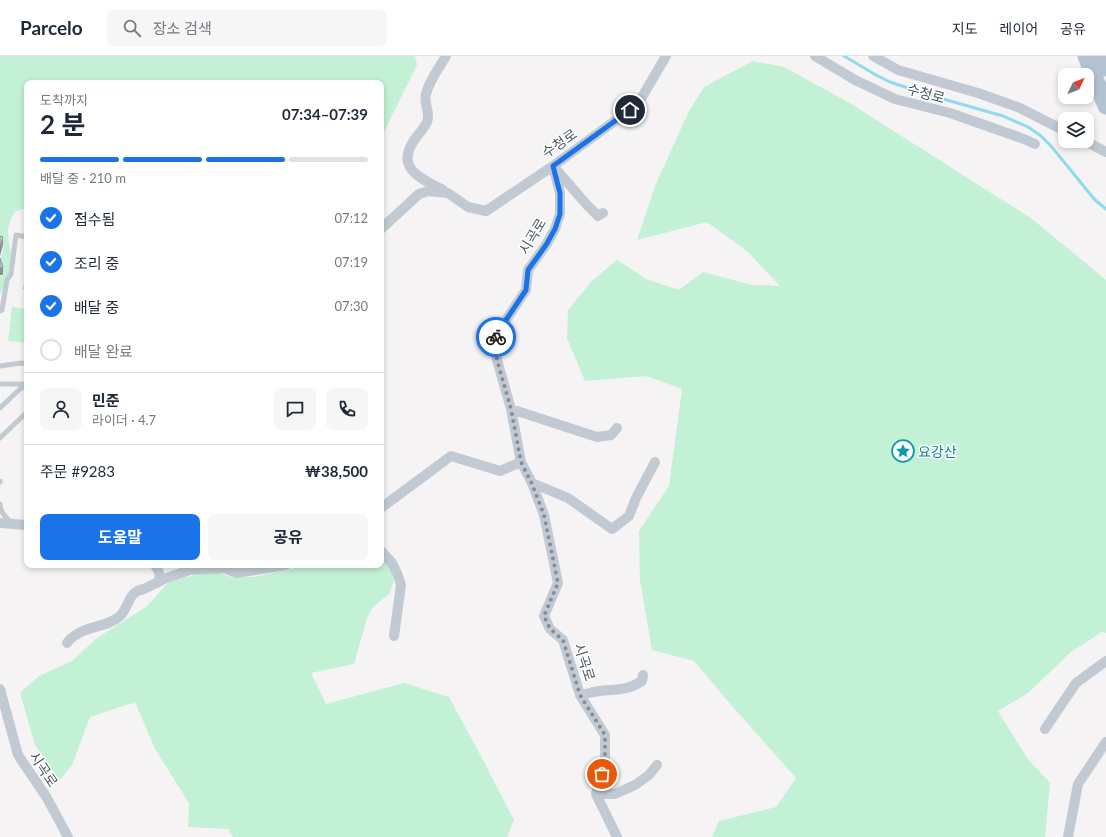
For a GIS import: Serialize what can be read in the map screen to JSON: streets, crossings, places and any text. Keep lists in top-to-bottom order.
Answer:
{
  "streets": {
    "street": ["수청로", "시곡로"]
  },
  "crossings": [
    ["수청로", "시곡로"]
  ],
  "places": {
    "place": ["요강산"]
  },
  "north": "top right",
  "page": {
    "header": "Parcelo",
    "search": "장소 검색",
    "nav": ["지도", "레이어", "공유"],
    "heading": ["2 분", "도착까지", "07:34–07:39"],
    "panel": [
      "민준",
      "라이더 · 4.7",
      "주문 #9283",
      "₩38,500"
    ],
    "bar": "배달 중 · 210 m",
    "list": [
      ["접수됨", "07:12"],
      ["조리 중", "07:19"],
      ["배달 중", "07:30"],
      "배달 완료"
    ],
    "buttons": ["도움말", "공유"]
  }
}
